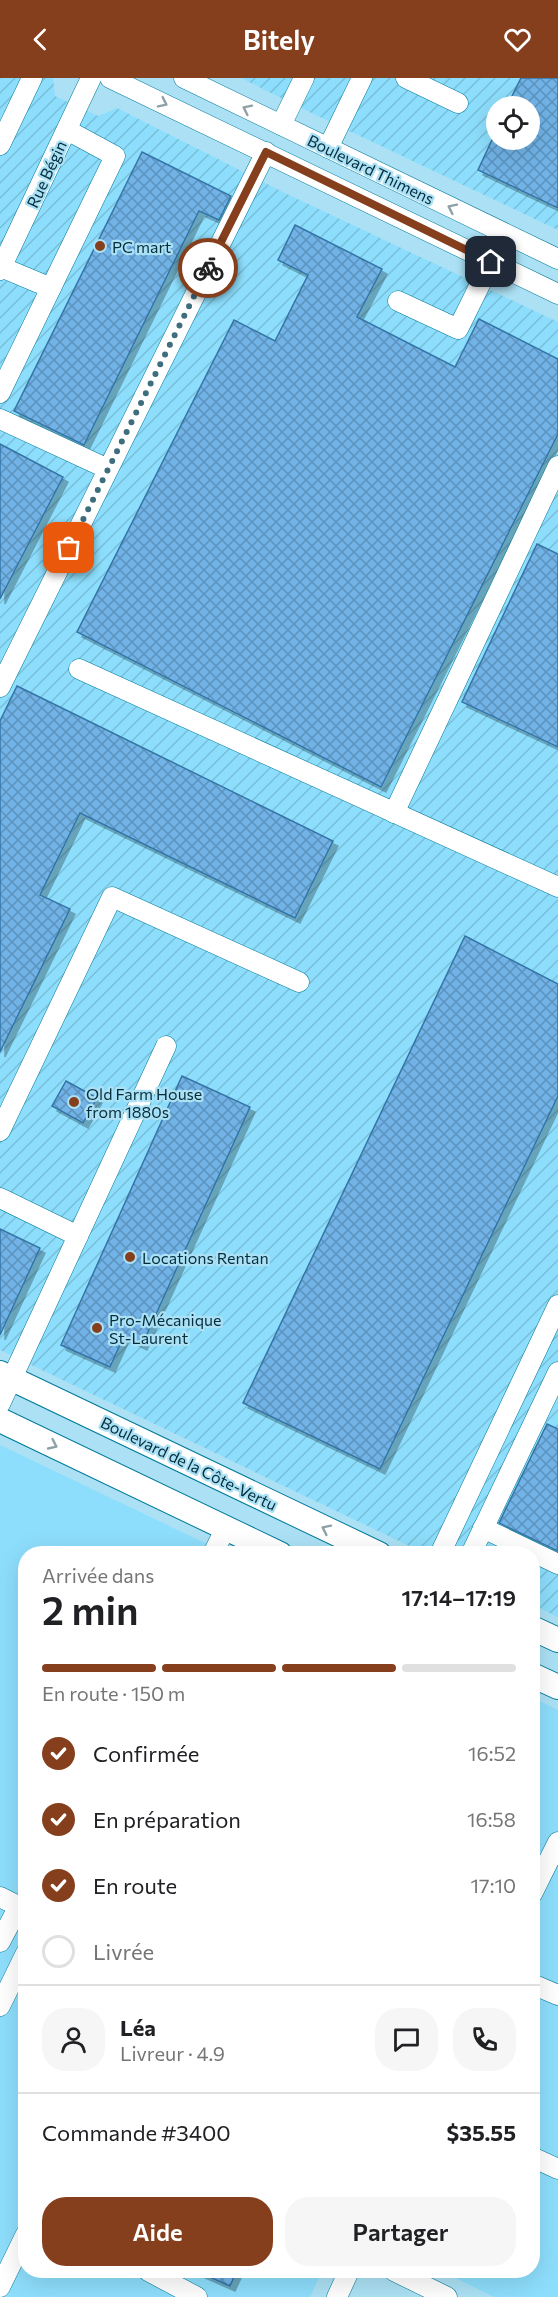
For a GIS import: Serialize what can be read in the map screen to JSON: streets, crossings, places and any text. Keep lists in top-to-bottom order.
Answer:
{
  "streets": {
    "main road": ["Boulevard de la Côte-Vertu"],
    "street": ["Boulevard Thimens", "Rue Bégin"]
  },
  "places": [
    "PC mart",
    "Old Farm House from 1880s",
    "Locations Rentan",
    "Pro-Mécanique St-Laurent"
  ],
  "page": {
    "header": "Bitely",
    "heading": ["2 min", "Arrivée dans", "17:14–17:19"],
    "panel": [
      "Léa",
      "Livreur · 4.9",
      "Commande #3400",
      "$35.55"
    ],
    "bar": "En route · 150 m",
    "list": [
      ["Confirmée", "16:52"],
      ["En préparation", "16:58"],
      ["En route", "17:10"],
      "Livrée"
    ],
    "buttons": ["Aide", "Partager"]
  }
}
